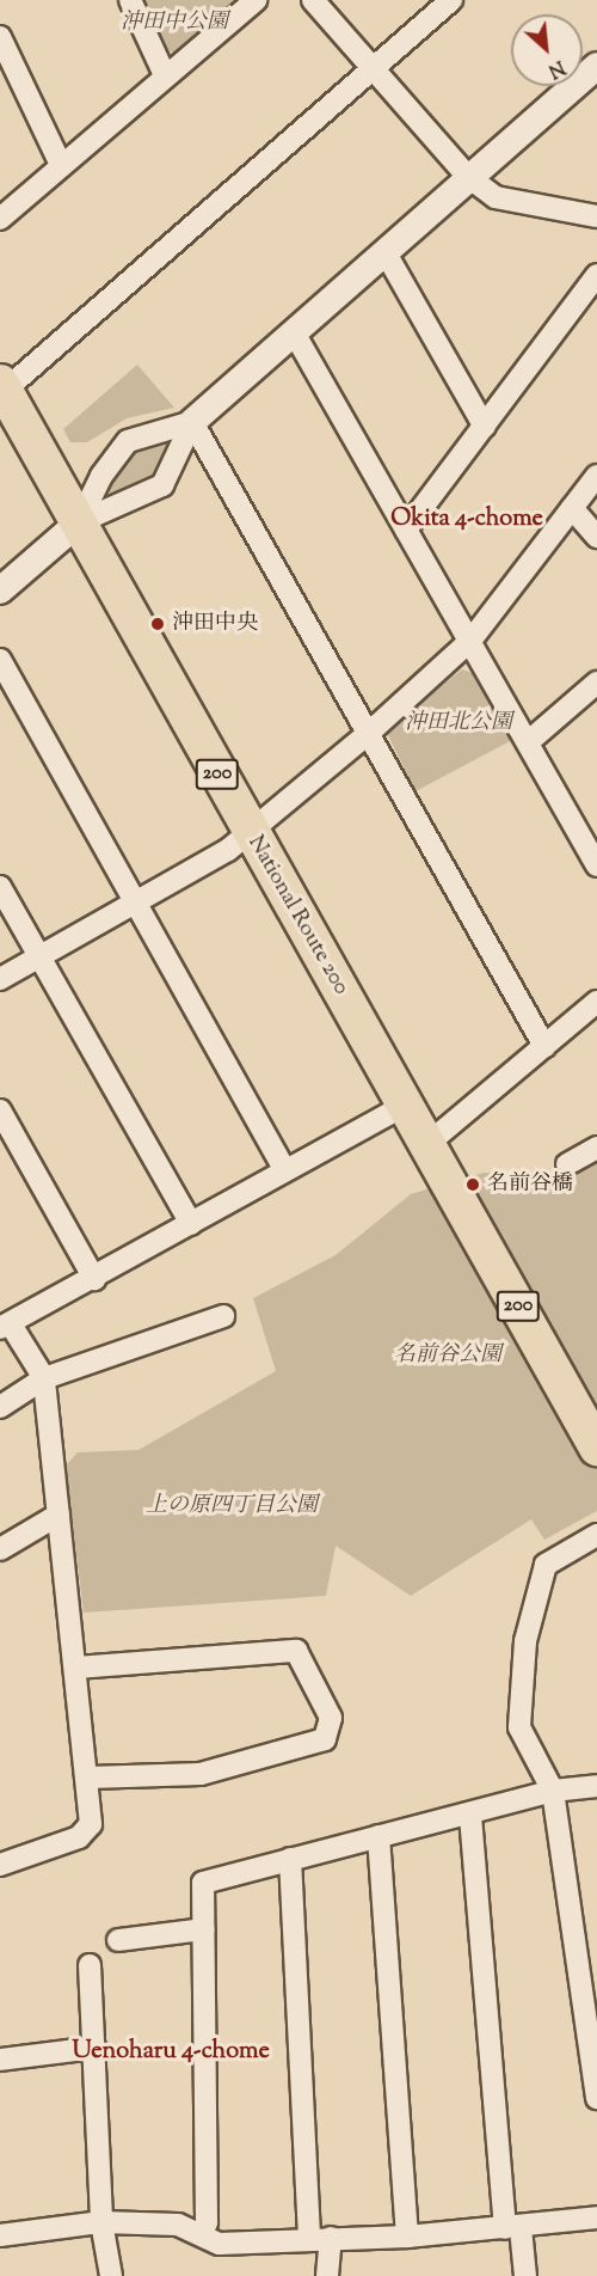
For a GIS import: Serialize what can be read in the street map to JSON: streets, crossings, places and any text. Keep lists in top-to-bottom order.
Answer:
{
  "streets": {
    "highway": ["200", "National Route 200"]
  },
  "districts": ["Okita 4-chome", "Uenoharu 4-chome"],
  "parks": [
    "沖田中公園",
    "沖田北公園",
    "名前谷公園",
    "上の原四丁目公園"
  ],
  "places": ["沖田中央", "名前谷橋"],
  "north": "bottom right"
}
